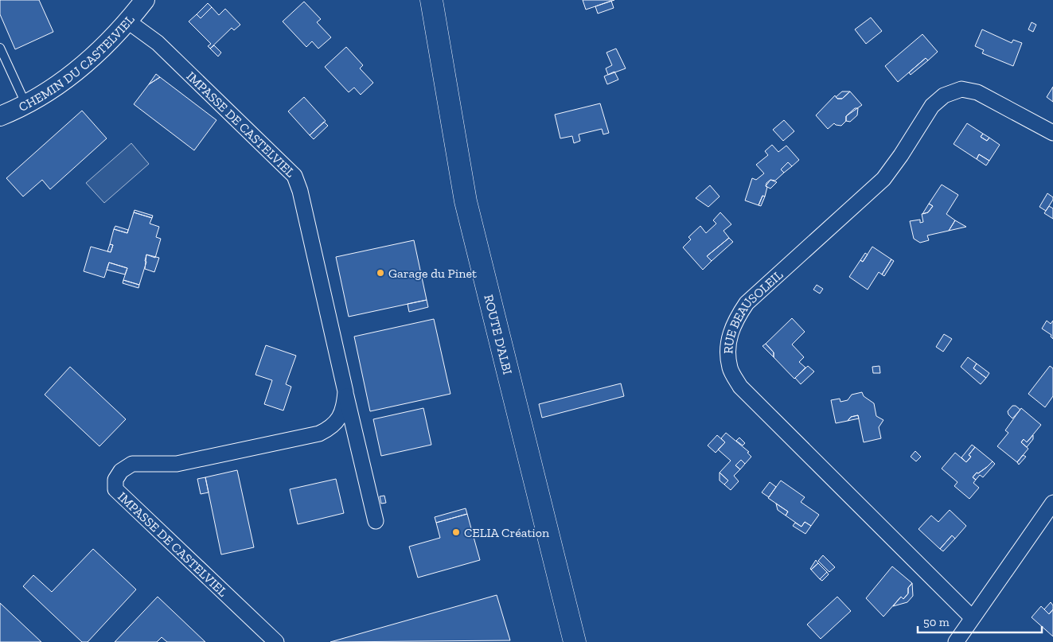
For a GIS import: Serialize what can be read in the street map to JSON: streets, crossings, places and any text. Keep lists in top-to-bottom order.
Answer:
{
  "streets": {
    "main road": ["ROUTE D'ALBI"],
    "street": ["CHEMIN DU CASTELVIEL", "IMPASSE DE CASTELVIEL", "RUE BEAUSOLEIL"]
  },
  "crossings": [
    ["CHEMIN DU CASTELVIEL", "IMPASSE DE CASTELVIEL"]
  ],
  "places": ["Garage du Pinet", "CELIA Création"],
  "scale_bar": "50 m"
}
